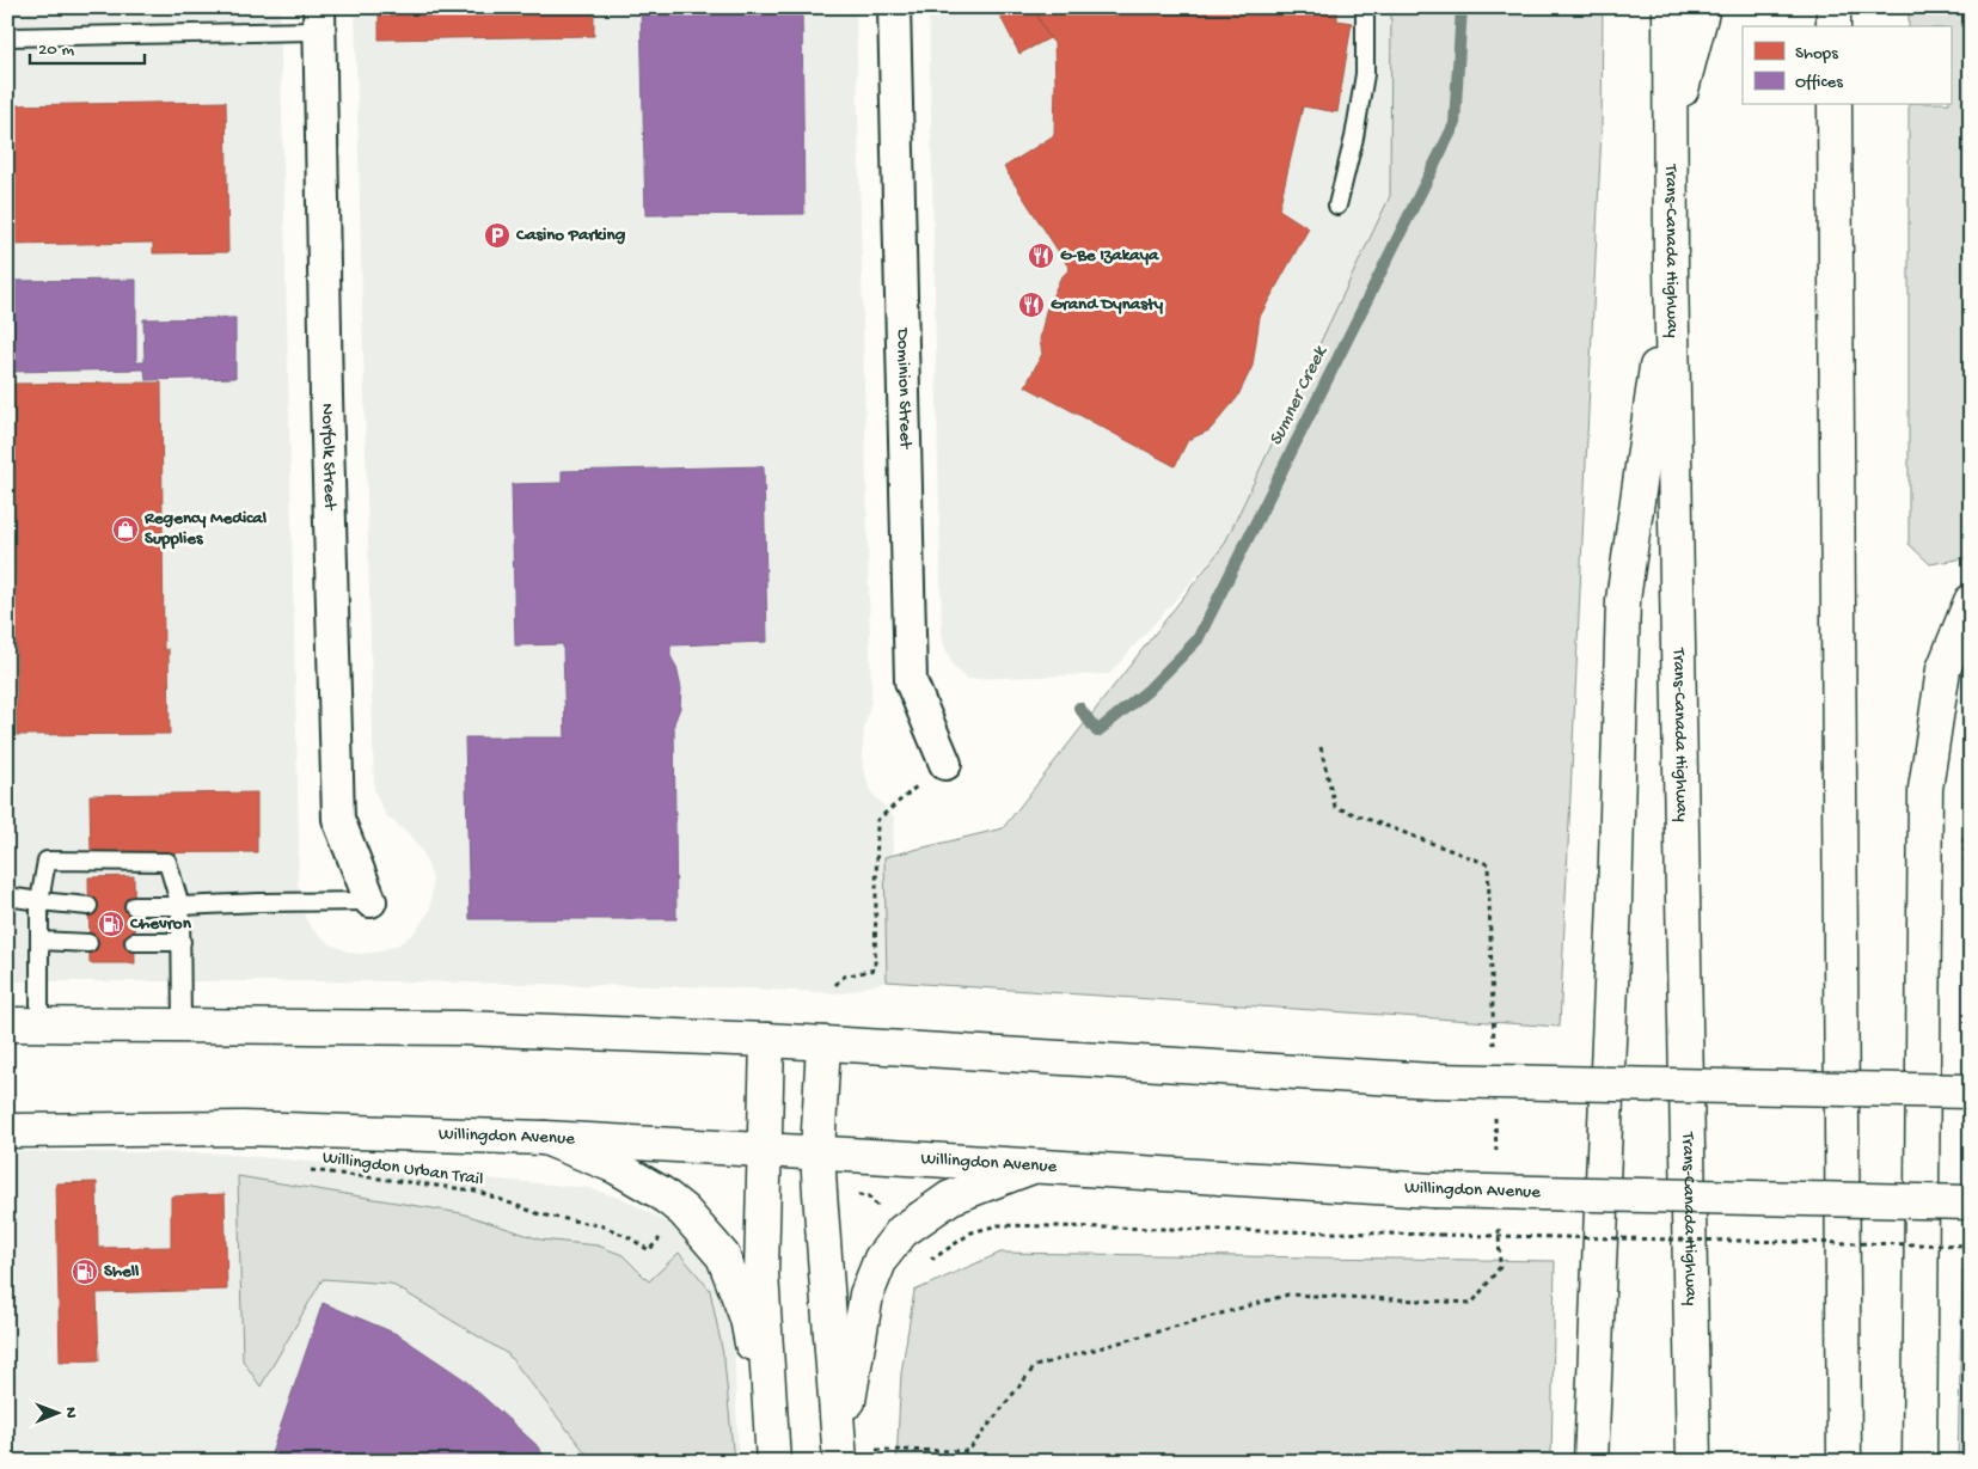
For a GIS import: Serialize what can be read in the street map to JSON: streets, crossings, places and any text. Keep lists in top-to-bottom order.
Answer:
{
  "streets": {
    "main road": ["Trans-Canada Highway", "Willingdon Avenue"],
    "street": ["Dominion Street", "Norfolk Street"],
    "path": ["Willingdon Urban Trail"]
  },
  "water": ["Sumner Creek"],
  "places": {
    "parking": ["Casino Parking"],
    "restaurant": ["G-Be Izakaya", "Grand Dynasty"],
    "shop": ["Regency Medical Supplies"],
    "fuel station": ["Chevron", "Shell"]
  },
  "legend": ["Shops", "Offices"],
  "scale_bar": "20 m",
  "north": "right"
}
